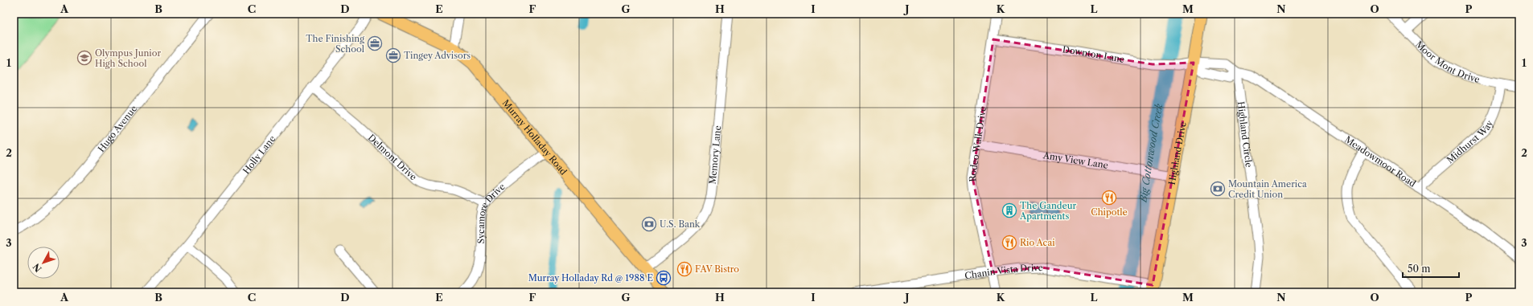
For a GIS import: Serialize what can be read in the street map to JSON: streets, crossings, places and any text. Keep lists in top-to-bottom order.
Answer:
{
  "streets": {
    "main road": ["Murray Holladay Road", "Highland Drive"],
    "street": [
      "Downton Lane",
      "Moor Mont Drive",
      "Hugo Avenue",
      "Highland Circle",
      "Midhurst Way",
      "Rodeo Walk Drive",
      "Holly Lane",
      "Memory Lane",
      "Delmont Drive",
      "Amy View Lane",
      "Meadowmoor Road",
      "Sycamore Drive",
      "Chanin Vista Drive"
    ]
  },
  "crossings": [
    ["Downton Lane", "Rodeo Walk Drive"],
    ["Downton Lane", "Highland Drive"],
    ["Downton Lane", "Meadowmoor Road"],
    ["Moor Mont Drive", "Midhurst Way"],
    ["Highland Circle", "Meadowmoor Road"],
    ["Murray Holladay Road", "Memory Lane"],
    ["Murray Holladay Road", "Sycamore Drive"],
    ["Midhurst Way", "Meadowmoor Road"],
    ["Rodeo Walk Drive", "Amy View Lane"],
    ["Rodeo Walk Drive", "Chanin Vista Drive"],
    ["Highland Drive", "Amy View Lane"],
    ["Highland Drive", "Meadowmoor Road"],
    ["Highland Drive", "Chanin Vista Drive"],
    ["Holly Lane", "Delmont Drive"],
    ["Delmont Drive", "Sycamore Drive"]
  ],
  "water": ["Big Cottonwood Creek"],
  "places": {
    "office": ["The Finishing School", "Tingey Advisors"],
    "school or university": ["Olympus Junior High School"],
    "bank": ["Mountain America Credit Union", "U.S. Bank"],
    "restaurant": ["Chipotle", "Rio Acai", "FAV Bistro"],
    "building": ["The Gandeur Apartments"],
    "bus stop": ["Murray Holladay Rd @ 1988 E"]
  },
  "scale_bar": "50 m",
  "north": "bottom left",
  "grid": {
    "columns": [
      "A",
      "B",
      "C",
      "D",
      "E",
      "F",
      "G",
      "H",
      "I",
      "J",
      "K",
      "L",
      "M",
      "N",
      "O",
      "P"
    ],
    "rows": ["1", "2", "3"]
  }
}
